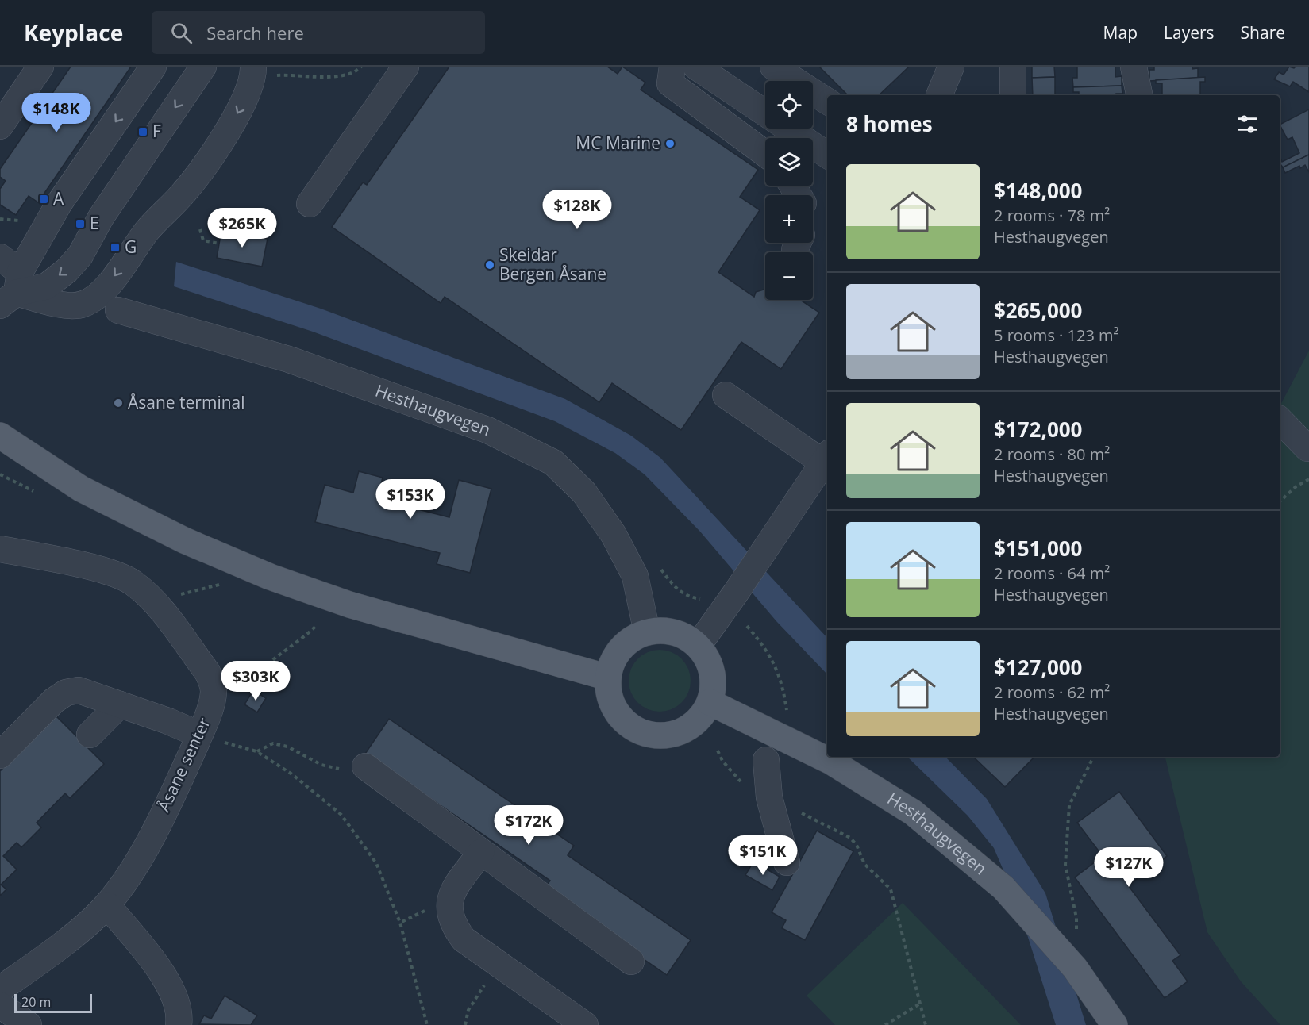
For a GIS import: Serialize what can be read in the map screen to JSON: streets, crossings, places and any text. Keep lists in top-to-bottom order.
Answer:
{
  "streets": {
    "main road": ["Hesthaugvegen"],
    "street": ["Åsane senter"]
  },
  "places": {
    "transit": [
      "F",
      "A",
      "E",
      "G"
    ],
    "other": ["MC Marine", "Skeidar Bergen Åsane", "Åsane terminal"]
  },
  "scale_bar": "20 m",
  "page": {
    "header": "Keyplace",
    "search": "Search here",
    "nav": ["Map", "Layers", "Share"],
    "map_buttons": ["+", "−"],
    "price": [
      "$148K",
      "$128K",
      "$265K",
      "$153K",
      "$303K",
      "$172K",
      "$151K",
      "$127K"
    ],
    "heading": "8 homes",
    "list": [
      {
        "name": "$148,000",
        "note": "2 rooms · 78 m² · Hesthaugvegen"
      },
      {
        "name": "$265,000",
        "note": "5 rooms · 123 m² · Hesthaugvegen"
      },
      {
        "name": "$172,000",
        "note": "2 rooms · 80 m² · Hesthaugvegen"
      },
      {
        "name": "$151,000",
        "note": "2 rooms · 64 m² · Hesthaugvegen"
      },
      {
        "name": "$127,000",
        "note": "2 rooms · 62 m² · Hesthaugvegen"
      }
    ],
    "scale": "20 m"
  }
}
